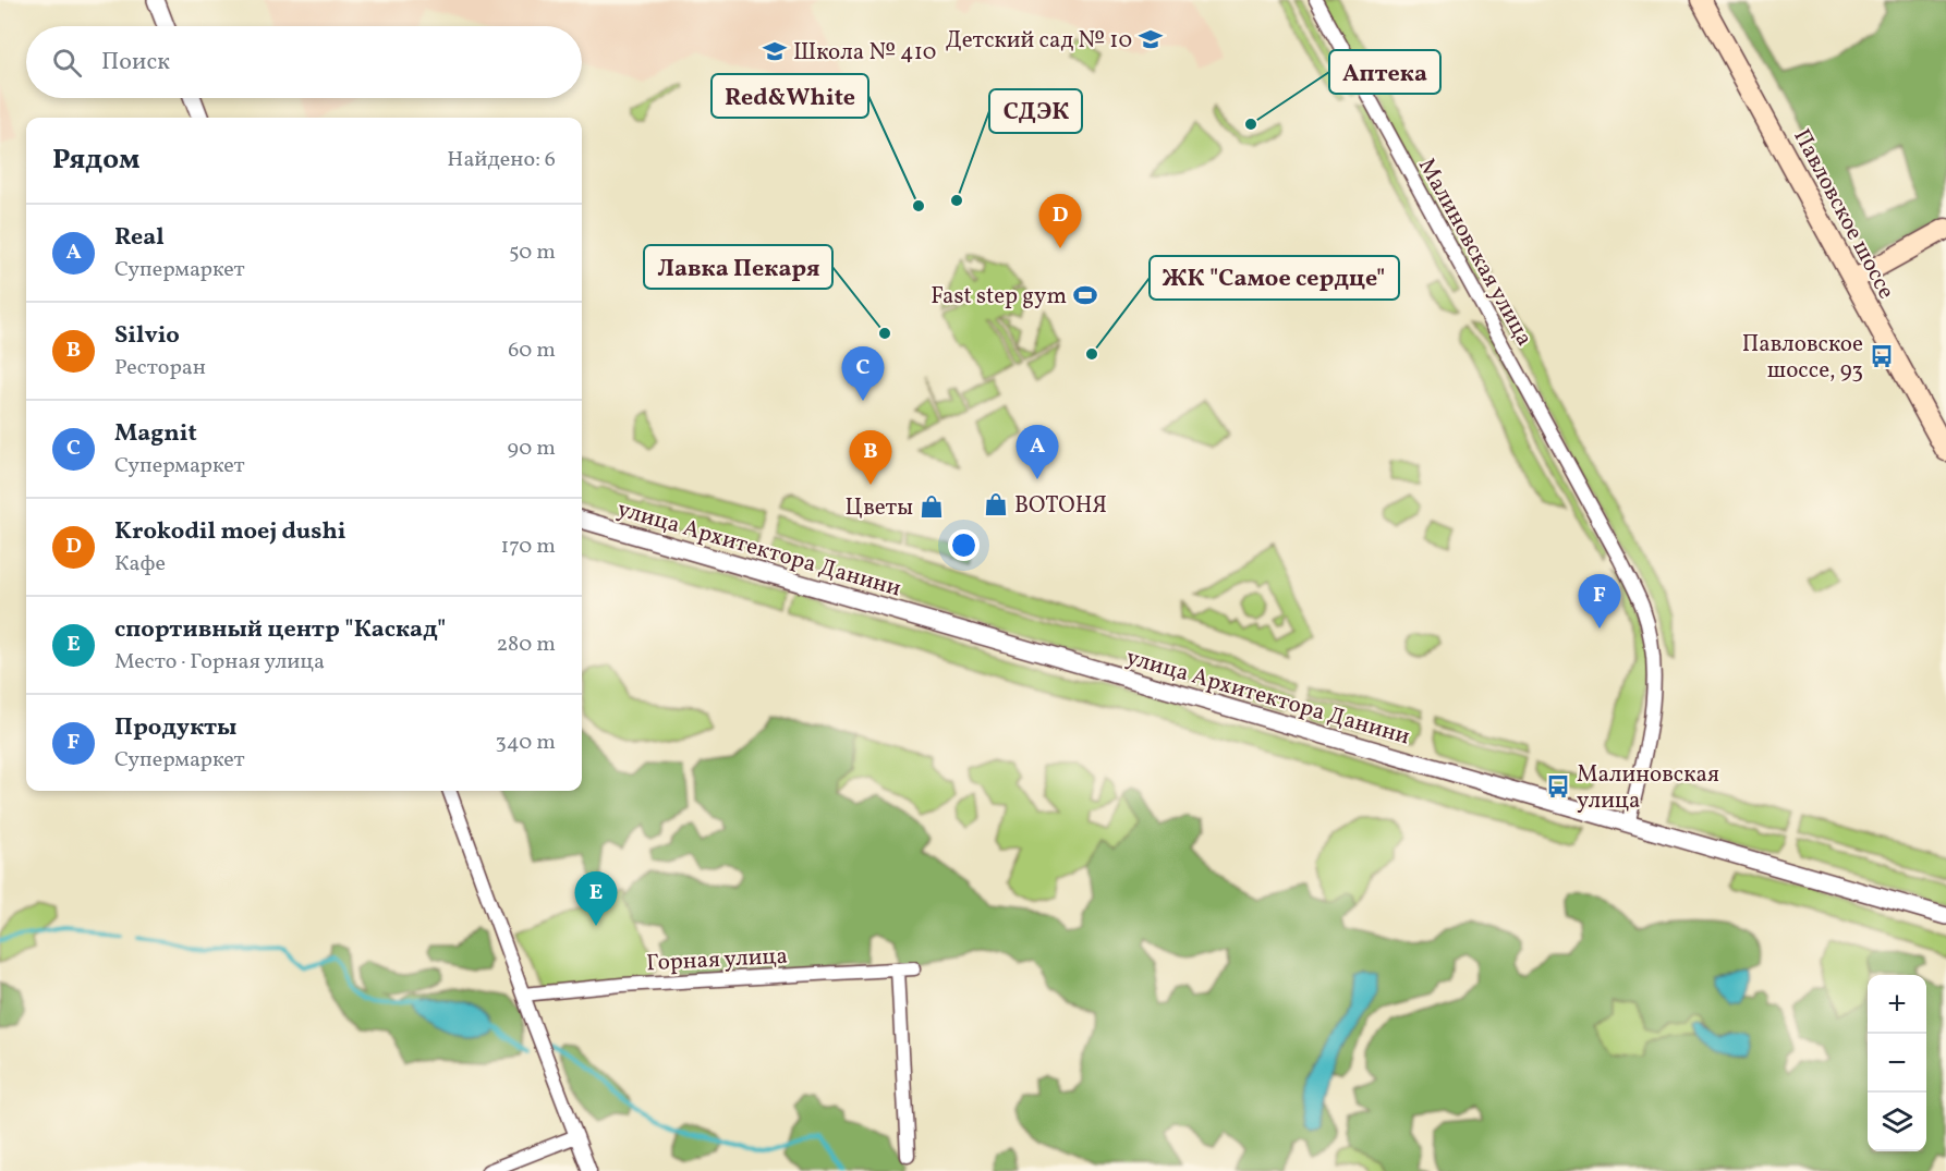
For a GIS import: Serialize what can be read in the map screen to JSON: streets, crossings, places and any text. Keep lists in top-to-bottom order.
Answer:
{
  "streets": {
    "main road": ["Павловское шоссе"],
    "street": ["Малиновская улица", "улица Архитектора Данини", "Горная улица"]
  },
  "crossings": [
    ["Малиновская улица", "улица Архитектора Данини"]
  ],
  "places": {
    "school or university": ["Детский сад № 10", "Школа № 410"],
    "other": [
      "Аптека",
      "СДЭК",
      "Red&White",
      "Лавка Пекаря",
      "ЖК \"Самое сердце\""
    ],
    "sports": ["Fast step gym"],
    "bus stop": ["Павловское шоссе, 93", "Малиновская улица"],
    "shop": ["ВОТОНЯ", "Цветы"]
  },
  "page": {
    "search": "Поиск",
    "heading": ["Рядом", "Найдено: 6"],
    "pins": [
      "D",
      "C",
      "A",
      "B",
      "F",
      "E"
    ],
    "list": [
      {
        "mark": "A",
        "name": "Real",
        "note": "Супермаркет",
        "value": "50 m"
      },
      {
        "mark": "B",
        "name": "Silvio",
        "note": "Ресторан",
        "value": "60 m"
      },
      {
        "mark": "C",
        "name": "Magnit",
        "note": "Супермаркет",
        "value": "90 m"
      },
      {
        "mark": "D",
        "name": "Krokodil moej dushi",
        "note": "Кафе",
        "value": "170 m"
      },
      {
        "mark": "E",
        "name": "спортивный центр \"Каскад\"",
        "note": "Место · Горная улица",
        "value": "280 m"
      },
      {
        "mark": "F",
        "name": "Продукты",
        "note": "Супермаркет",
        "value": "340 m"
      }
    ],
    "map_buttons": ["+", "−"]
  }
}
